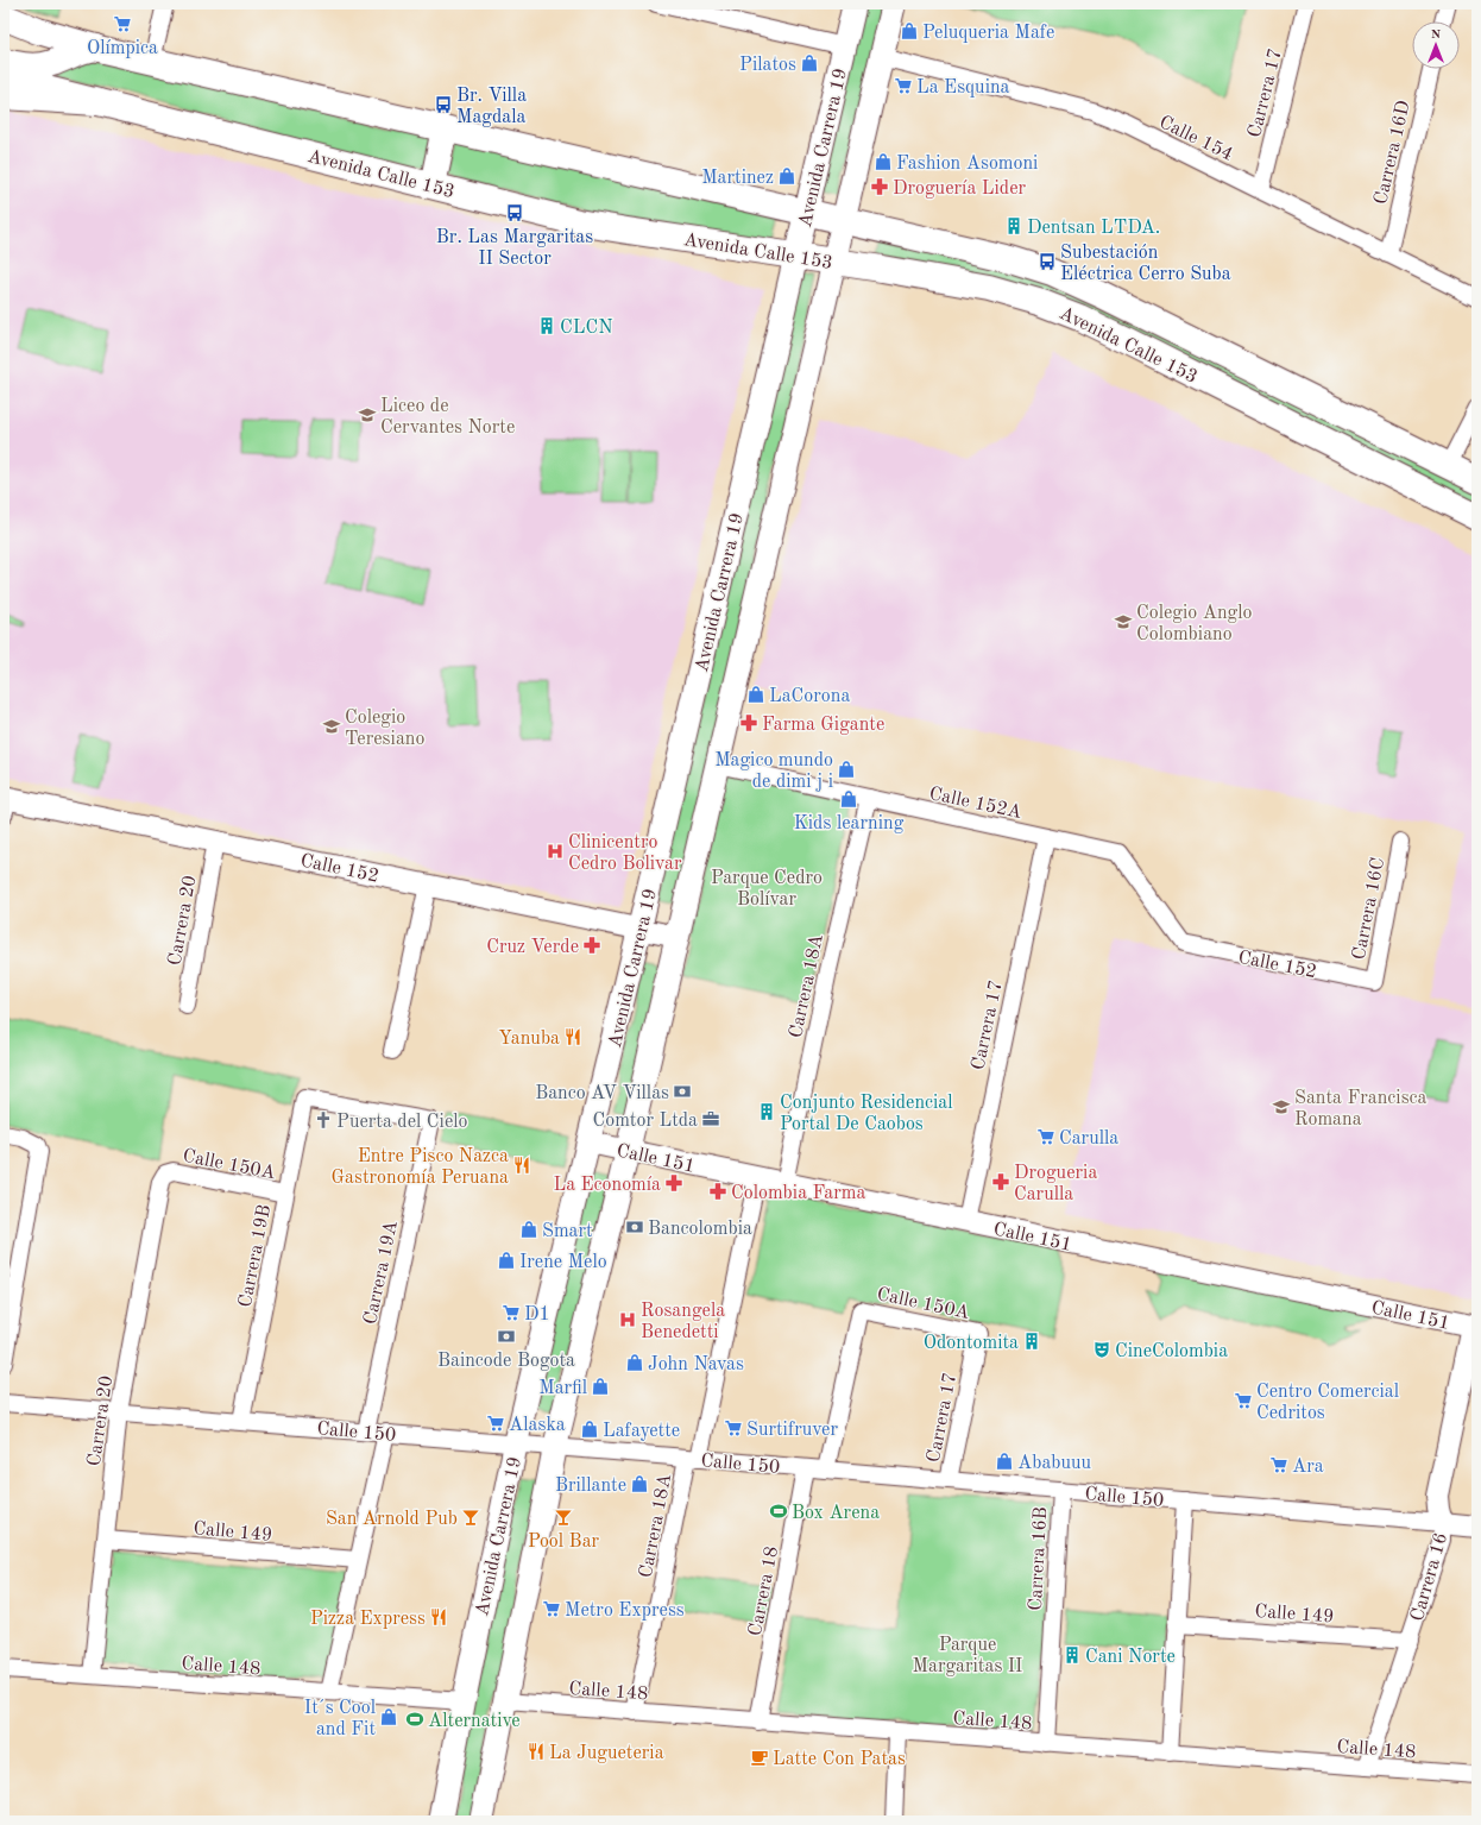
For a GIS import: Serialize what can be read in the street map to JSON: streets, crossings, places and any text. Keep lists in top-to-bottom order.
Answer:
{
  "streets": {
    "main road": ["Avenida Carrera 19", "Avenida Calle 153"],
    "street": [
      "Carrera 17",
      "Calle 154",
      "Carrera 16D",
      "Calle 152A",
      "Calle 152",
      "Carrera 16C",
      "Carrera 20",
      "Carrera 18A",
      "Calle 151",
      "Calle 150A",
      "Carrera 19B",
      "Carrera 19A",
      "Calle 150",
      "Calle 149",
      "Carrera 16B",
      "Carrera 16",
      "Carrera 18",
      "Calle 148"
    ]
  },
  "crossings": [
    ["Carrera 17", "Calle 154"],
    ["Carrera 17", "Calle 152A"],
    ["Carrera 17", "Calle 151"],
    ["Carrera 17", "Calle 150A"],
    ["Carrera 17", "Calle 150"],
    ["Calle 154", "Avenida Carrera 19"],
    ["Calle 154", "Carrera 16D"],
    ["Avenida Carrera 19", "Avenida Calle 153"],
    ["Avenida Carrera 19", "Calle 152A"],
    ["Avenida Carrera 19", "Calle 152"],
    ["Avenida Carrera 19", "Calle 151"],
    ["Avenida Carrera 19", "Calle 150"],
    ["Avenida Carrera 19", "Calle 148"],
    ["Calle 152A", "Calle 152"],
    ["Calle 152A", "Carrera 18A"],
    ["Calle 152", "Carrera 16C"],
    ["Calle 152", "Carrera 20"],
    ["Carrera 20", "Calle 150A"],
    ["Carrera 20", "Calle 150"],
    ["Carrera 20", "Calle 149"],
    ["Carrera 20", "Calle 148"],
    ["Carrera 18A", "Calle 151"],
    ["Carrera 18A", "Calle 150"],
    ["Carrera 18A", "Calle 148"],
    ["Calle 151", "Carrera 16"],
    ["Calle 150A", "Carrera 19B"],
    ["Calle 150A", "Calle 150"],
    ["Carrera 19B", "Carrera 19A"],
    ["Carrera 19B", "Calle 150"],
    ["Carrera 19A", "Calle 150"],
    ["Calle 150", "Carrera 16B"],
    ["Calle 150", "Carrera 16"],
    ["Calle 150", "Carrera 18"],
    ["Calle 149", "Carrera 16"],
    ["Carrera 16B", "Calle 148"],
    ["Carrera 16", "Calle 148"],
    ["Carrera 18", "Calle 148"]
  ],
  "parks": ["Parque Cedro Bolívar", "Parque Margaritas II"],
  "places": {
    "supermarket": [
      "Olímpica",
      "La Esquina",
      "Carulla",
      "D1",
      "Centro Comercial Cedritos",
      "Alaska",
      "Surtifruver",
      "Ara",
      "Metro Express"
    ],
    "shop": [
      "Peluqueria Mafe",
      "Pilatos",
      "Fashion Asomoni",
      "Martinez",
      "LaCorona",
      "Magico mundo de dimi j i",
      "Kids learning",
      "Smart",
      "Irene Melo",
      "John Navas",
      "Marfil",
      "Lafayette",
      "Ababuuu",
      "Brillante",
      "It´s Cool and Fit"
    ],
    "bus stop": ["Br. Villa Magdala", "Br. Las Margaritas II Sector", "Subestación Eléctrica Cerro Suba"],
    "pharmacy": [
      "Droguería Lider",
      "Farma Gigante",
      "Cruz Verde",
      "Drogueria Carulla",
      "La Economía",
      "Colombia Farma"
    ],
    "building": [
      "Dentsan LTDA.",
      "CLCN",
      "Conjunto Residencial Portal De Caobos",
      "Odontomita",
      "Cani Norte"
    ],
    "school or university": [
      "Liceo de Cervantes Norte",
      "Colegio Anglo Colombiano",
      "Colegio Teresiano",
      "Santa Francisca Romana"
    ],
    "hospital": ["Clinicentro Cedro Bolivar", "Rosangela Benedetti"],
    "restaurant": [
      "Yanuba",
      "Entre Pisco Nazca Gastronomía Peruana",
      "Pizza Express",
      "La Jugueteria"
    ],
    "bank": ["Banco AV Villas", "Bancolombia", "Baincode Bogota"],
    "office": ["Comtor Ltda"],
    "church": ["Puerta del Cielo"],
    "theatre": ["CineColombia"],
    "sports": ["Box Arena", "Alternative"],
    "bar": ["San Arnold Pub", "Pool Bar"],
    "cafe": ["Latte Con Patas"]
  },
  "north": "top"
}
